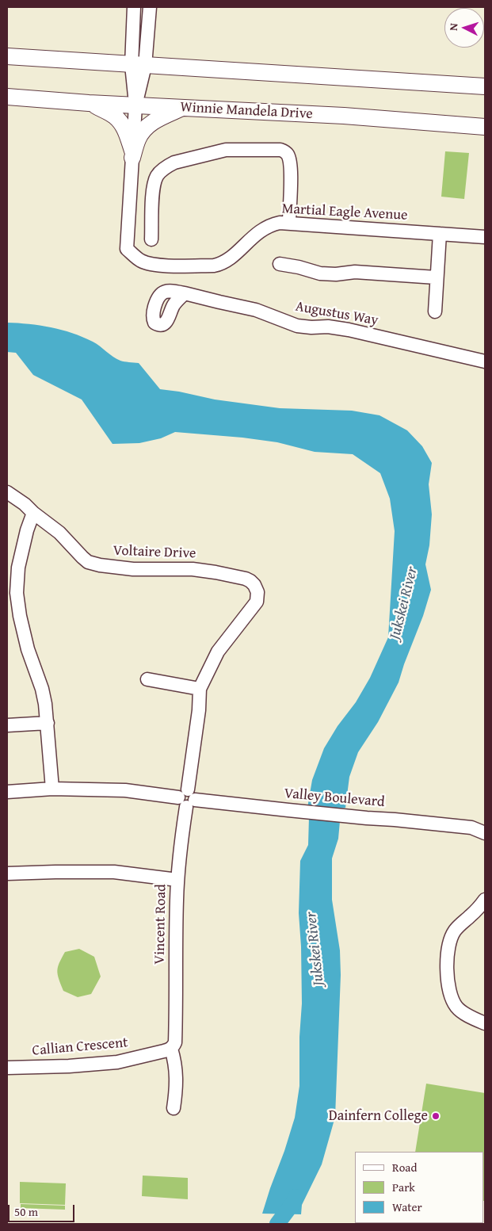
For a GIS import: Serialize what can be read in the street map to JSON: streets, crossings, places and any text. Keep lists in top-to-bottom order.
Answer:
{
  "streets": {
    "main road": ["Winnie Mandela Drive"],
    "street": [
      "Martial Eagle Avenue",
      "Augustus Way",
      "Voltaire Drive",
      "Valley Boulevard",
      "Vincent Road",
      "Callian Crescent"
    ]
  },
  "crossings": [
    ["Voltaire Drive", "Valley Boulevard"],
    ["Voltaire Drive", "Vincent Road"],
    ["Valley Boulevard", "Vincent Road"],
    ["Vincent Road", "Callian Crescent"]
  ],
  "water": ["Jukskei River"],
  "places": ["Dainfern College"],
  "legend": ["Road", "Park", "Water"],
  "scale_bar": "50 m",
  "north": "left"
}
